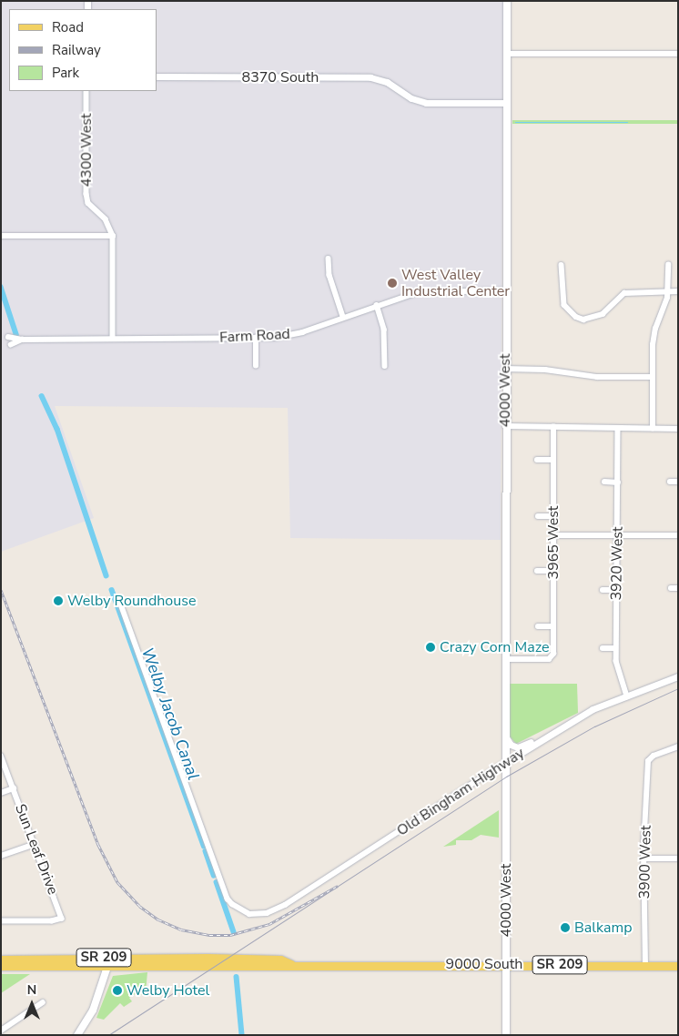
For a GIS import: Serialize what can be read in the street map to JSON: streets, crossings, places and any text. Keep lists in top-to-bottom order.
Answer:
{
  "streets": {
    "main road": ["4000 West", "SR 209", "9000 South"],
    "street": [
      "8370 South",
      "4300 West",
      "Farm Road",
      "3965 West",
      "3920 West",
      "Old Bingham Highway",
      "Sun Leaf Drive",
      "3900 West"
    ]
  },
  "crossings": [
    ["8370 South", "4000 West"],
    ["4300 West", "Farm Road"],
    ["Farm Road", "4000 West"],
    ["4000 West", "3965 West"],
    ["4000 West", "Old Bingham Highway"],
    ["4000 West", "9000 South"],
    ["3920 West", "Old Bingham Highway"],
    ["3900 West", "9000 South"]
  ],
  "water": ["Welby Jacob Canal"],
  "places": [
    "West Valley Industrial Center",
    "Welby Roundhouse",
    "Crazy Corn Maze",
    "Balkamp",
    "Welby Hotel"
  ],
  "legend": ["Road", "Railway", "Park"],
  "north": "top"
}
